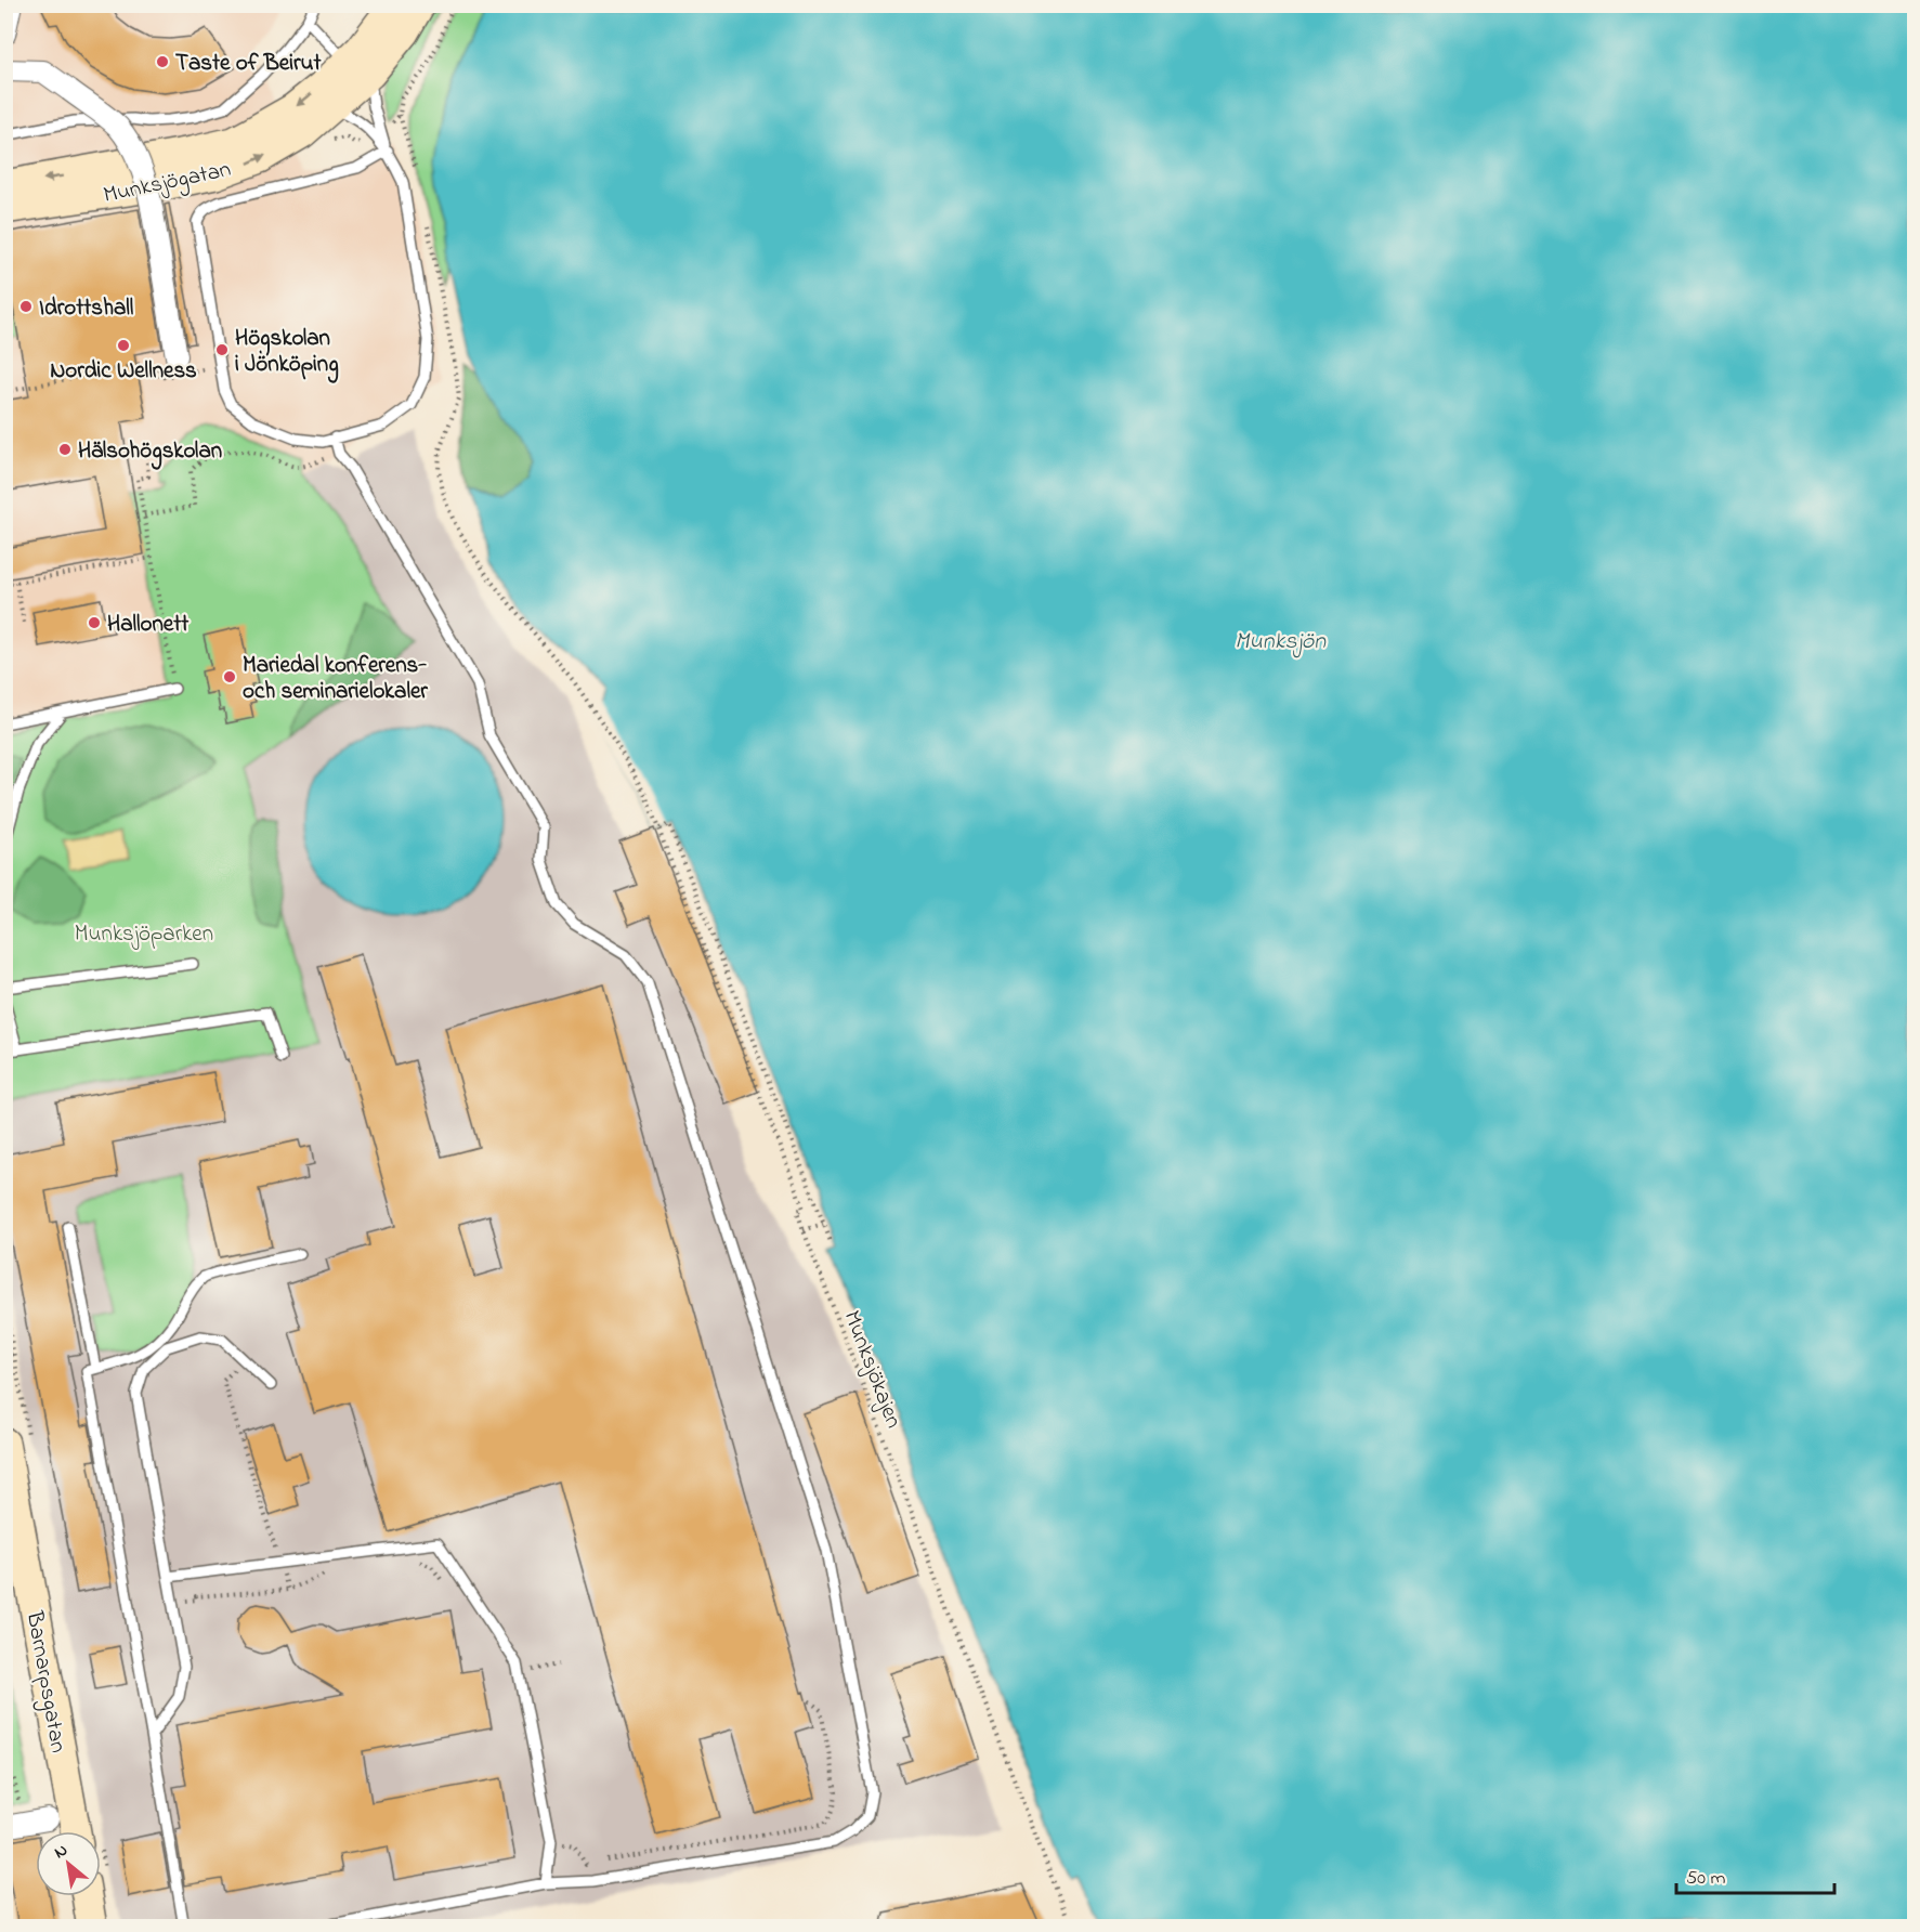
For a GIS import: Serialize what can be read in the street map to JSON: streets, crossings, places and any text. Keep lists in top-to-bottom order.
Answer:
{
  "streets": {
    "main road": ["Munksjögatan", "Barnarpsgatan"],
    "path": ["Munksjökajen"]
  },
  "water": ["Munksjön"],
  "parks": ["Munksjöparken"],
  "places": [
    "Taste of Beirut",
    "Idrottshall",
    "Nordic Wellness",
    "Högskolan i Jönköping",
    "Hälsohögskolan",
    "Hallonett",
    "Mariedal konferens- och seminarielokaler"
  ],
  "scale_bar": "50 m",
  "north": "top left"
}
